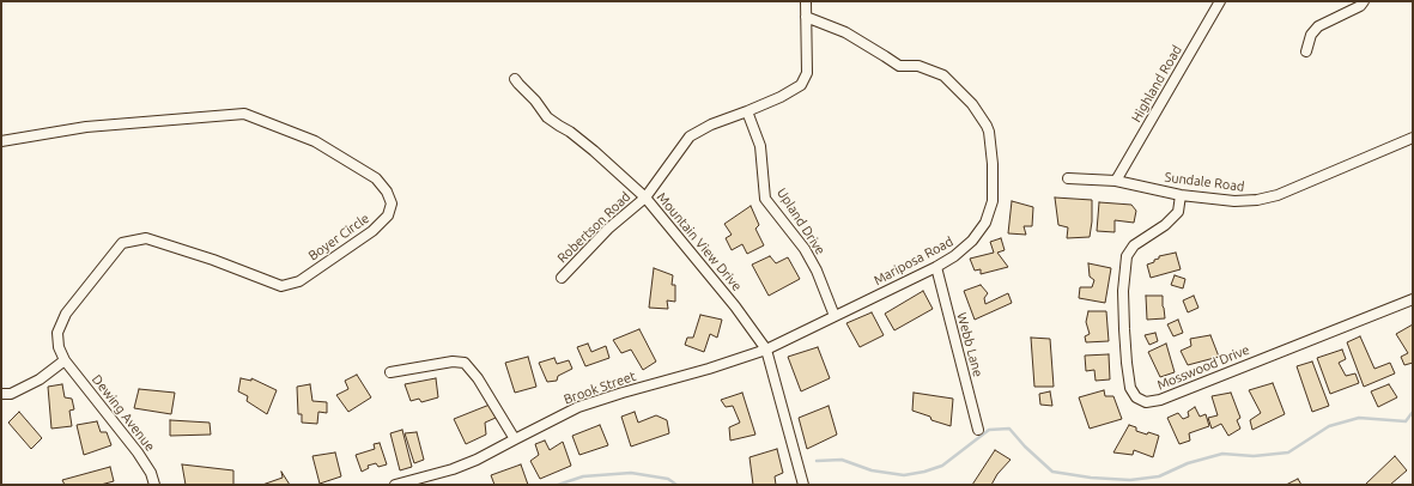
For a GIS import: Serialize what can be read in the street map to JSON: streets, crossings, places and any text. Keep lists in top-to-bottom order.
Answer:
{
  "streets": {
    "street": [
      "Highland Road",
      "Sundale Road",
      "Upland Drive",
      "Robertson Road",
      "Boyer Circle",
      "Mountain View Drive",
      "Mariposa Road",
      "Webb Lane",
      "Mosswood Drive",
      "Brook Street",
      "Dewing Avenue"
    ]
  },
  "crossings": [
    ["Highland Road", "Sundale Road"],
    ["Sundale Road", "Mosswood Drive"],
    ["Upland Drive", "Mountain View Drive"],
    ["Upland Drive", "Mariposa Road"],
    ["Robertson Road", "Mountain View Drive"],
    ["Boyer Circle", "Dewing Avenue"],
    ["Mountain View Drive", "Mariposa Road"],
    ["Mountain View Drive", "Brook Street"],
    ["Mariposa Road", "Webb Lane"],
    ["Mariposa Road", "Brook Street"]
  ]
}
